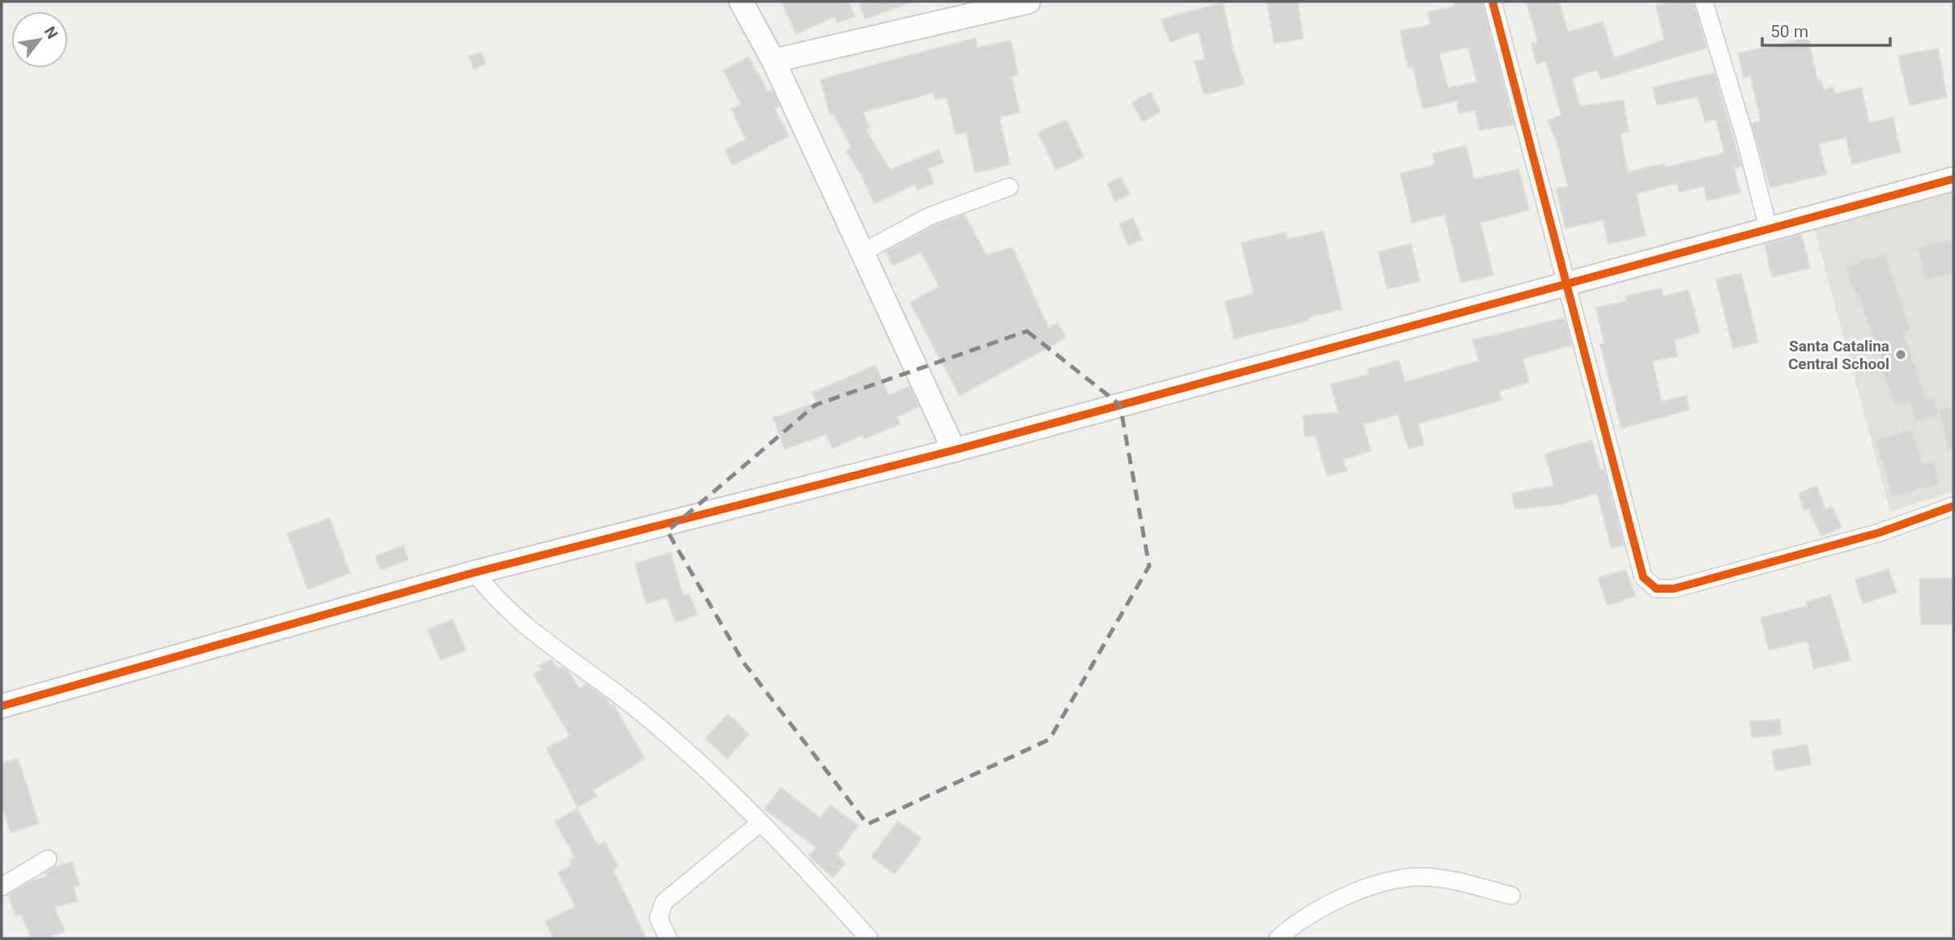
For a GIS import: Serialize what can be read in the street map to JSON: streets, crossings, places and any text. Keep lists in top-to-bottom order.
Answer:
{
  "places": ["Santa Catalina Central School"],
  "scale_bar": "50 m",
  "north": "top right"
}
